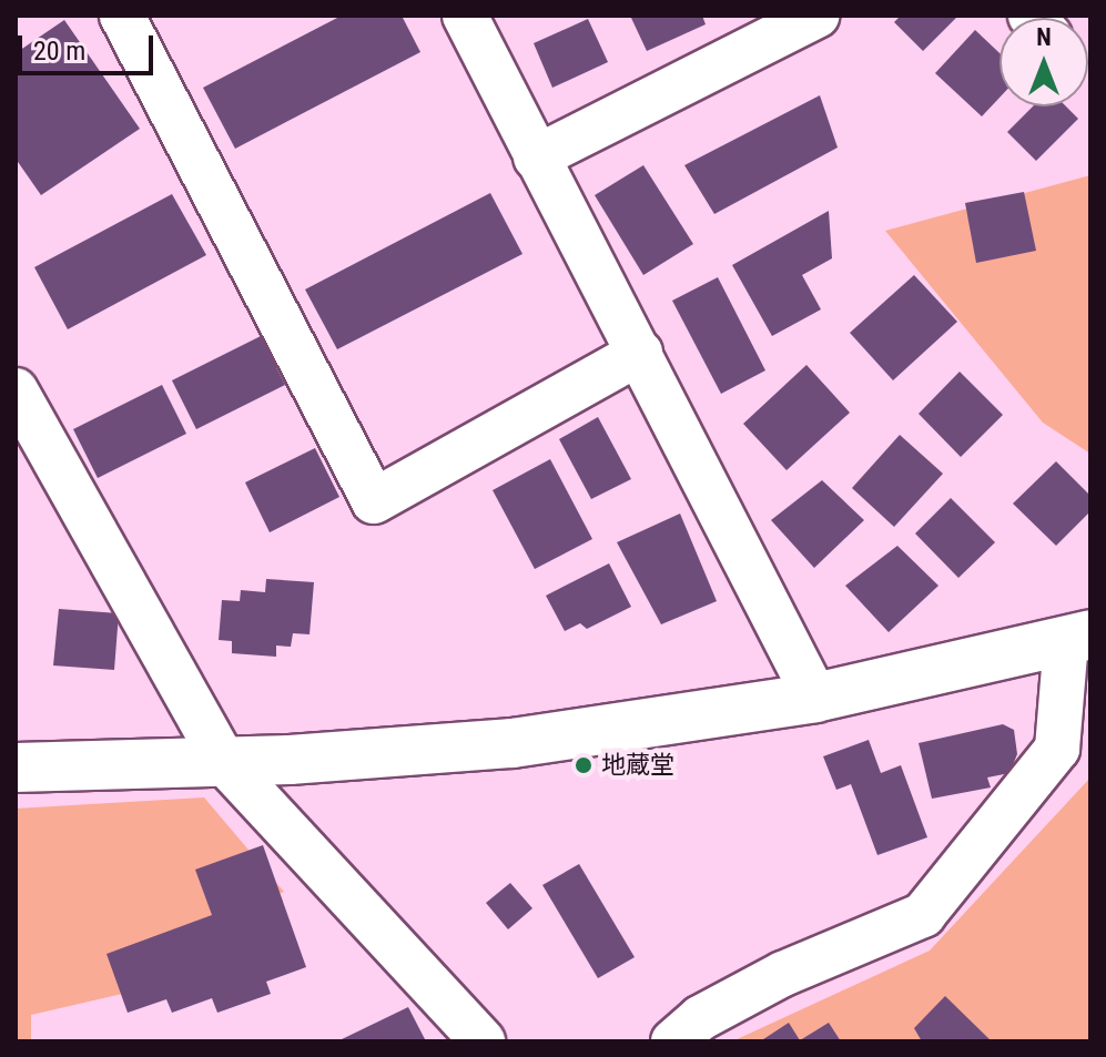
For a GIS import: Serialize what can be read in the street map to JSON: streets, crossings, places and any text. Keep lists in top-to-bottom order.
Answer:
{
  "places": ["地蔵堂"],
  "scale_bar": "20 m",
  "north": "top"
}
